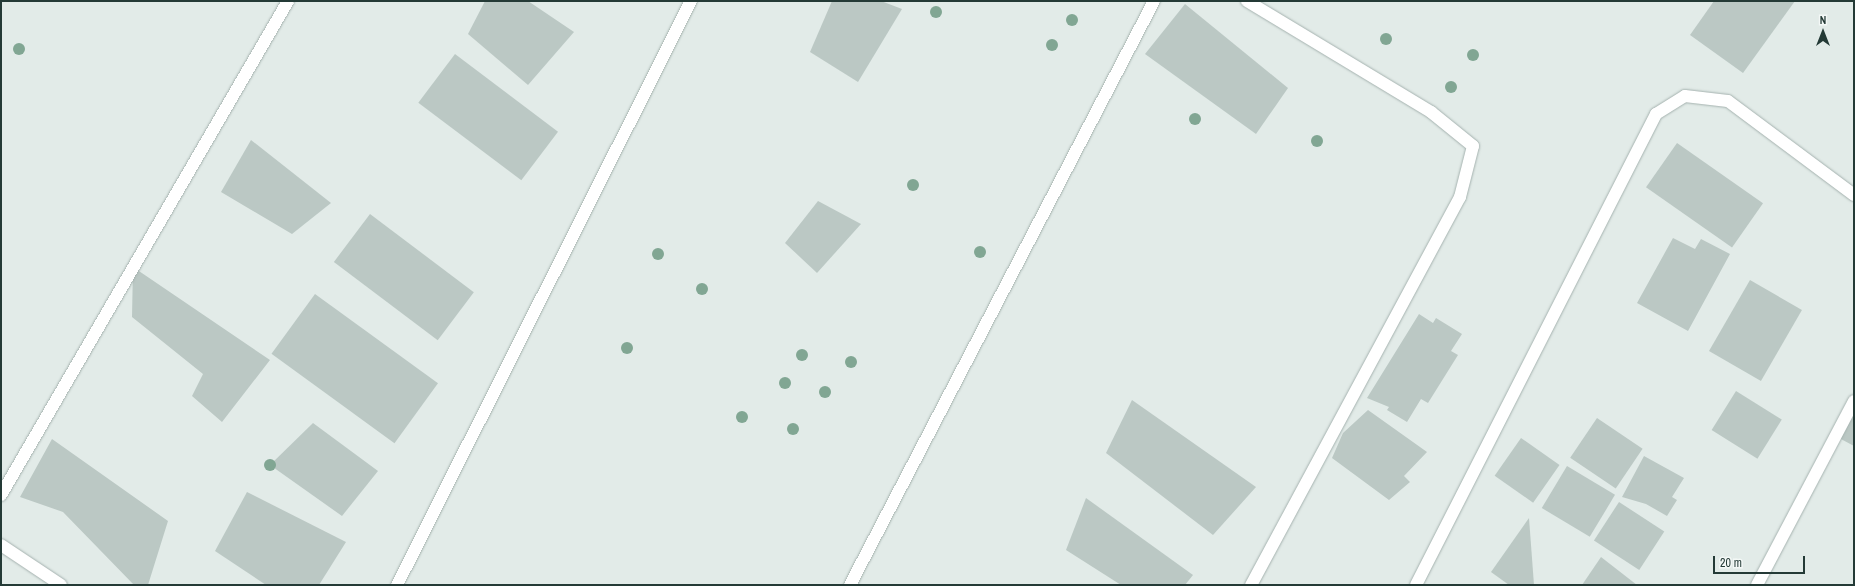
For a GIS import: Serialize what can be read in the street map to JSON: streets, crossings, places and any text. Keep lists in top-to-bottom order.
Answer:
{
  "scale_bar": "20 m",
  "north": "top"
}
